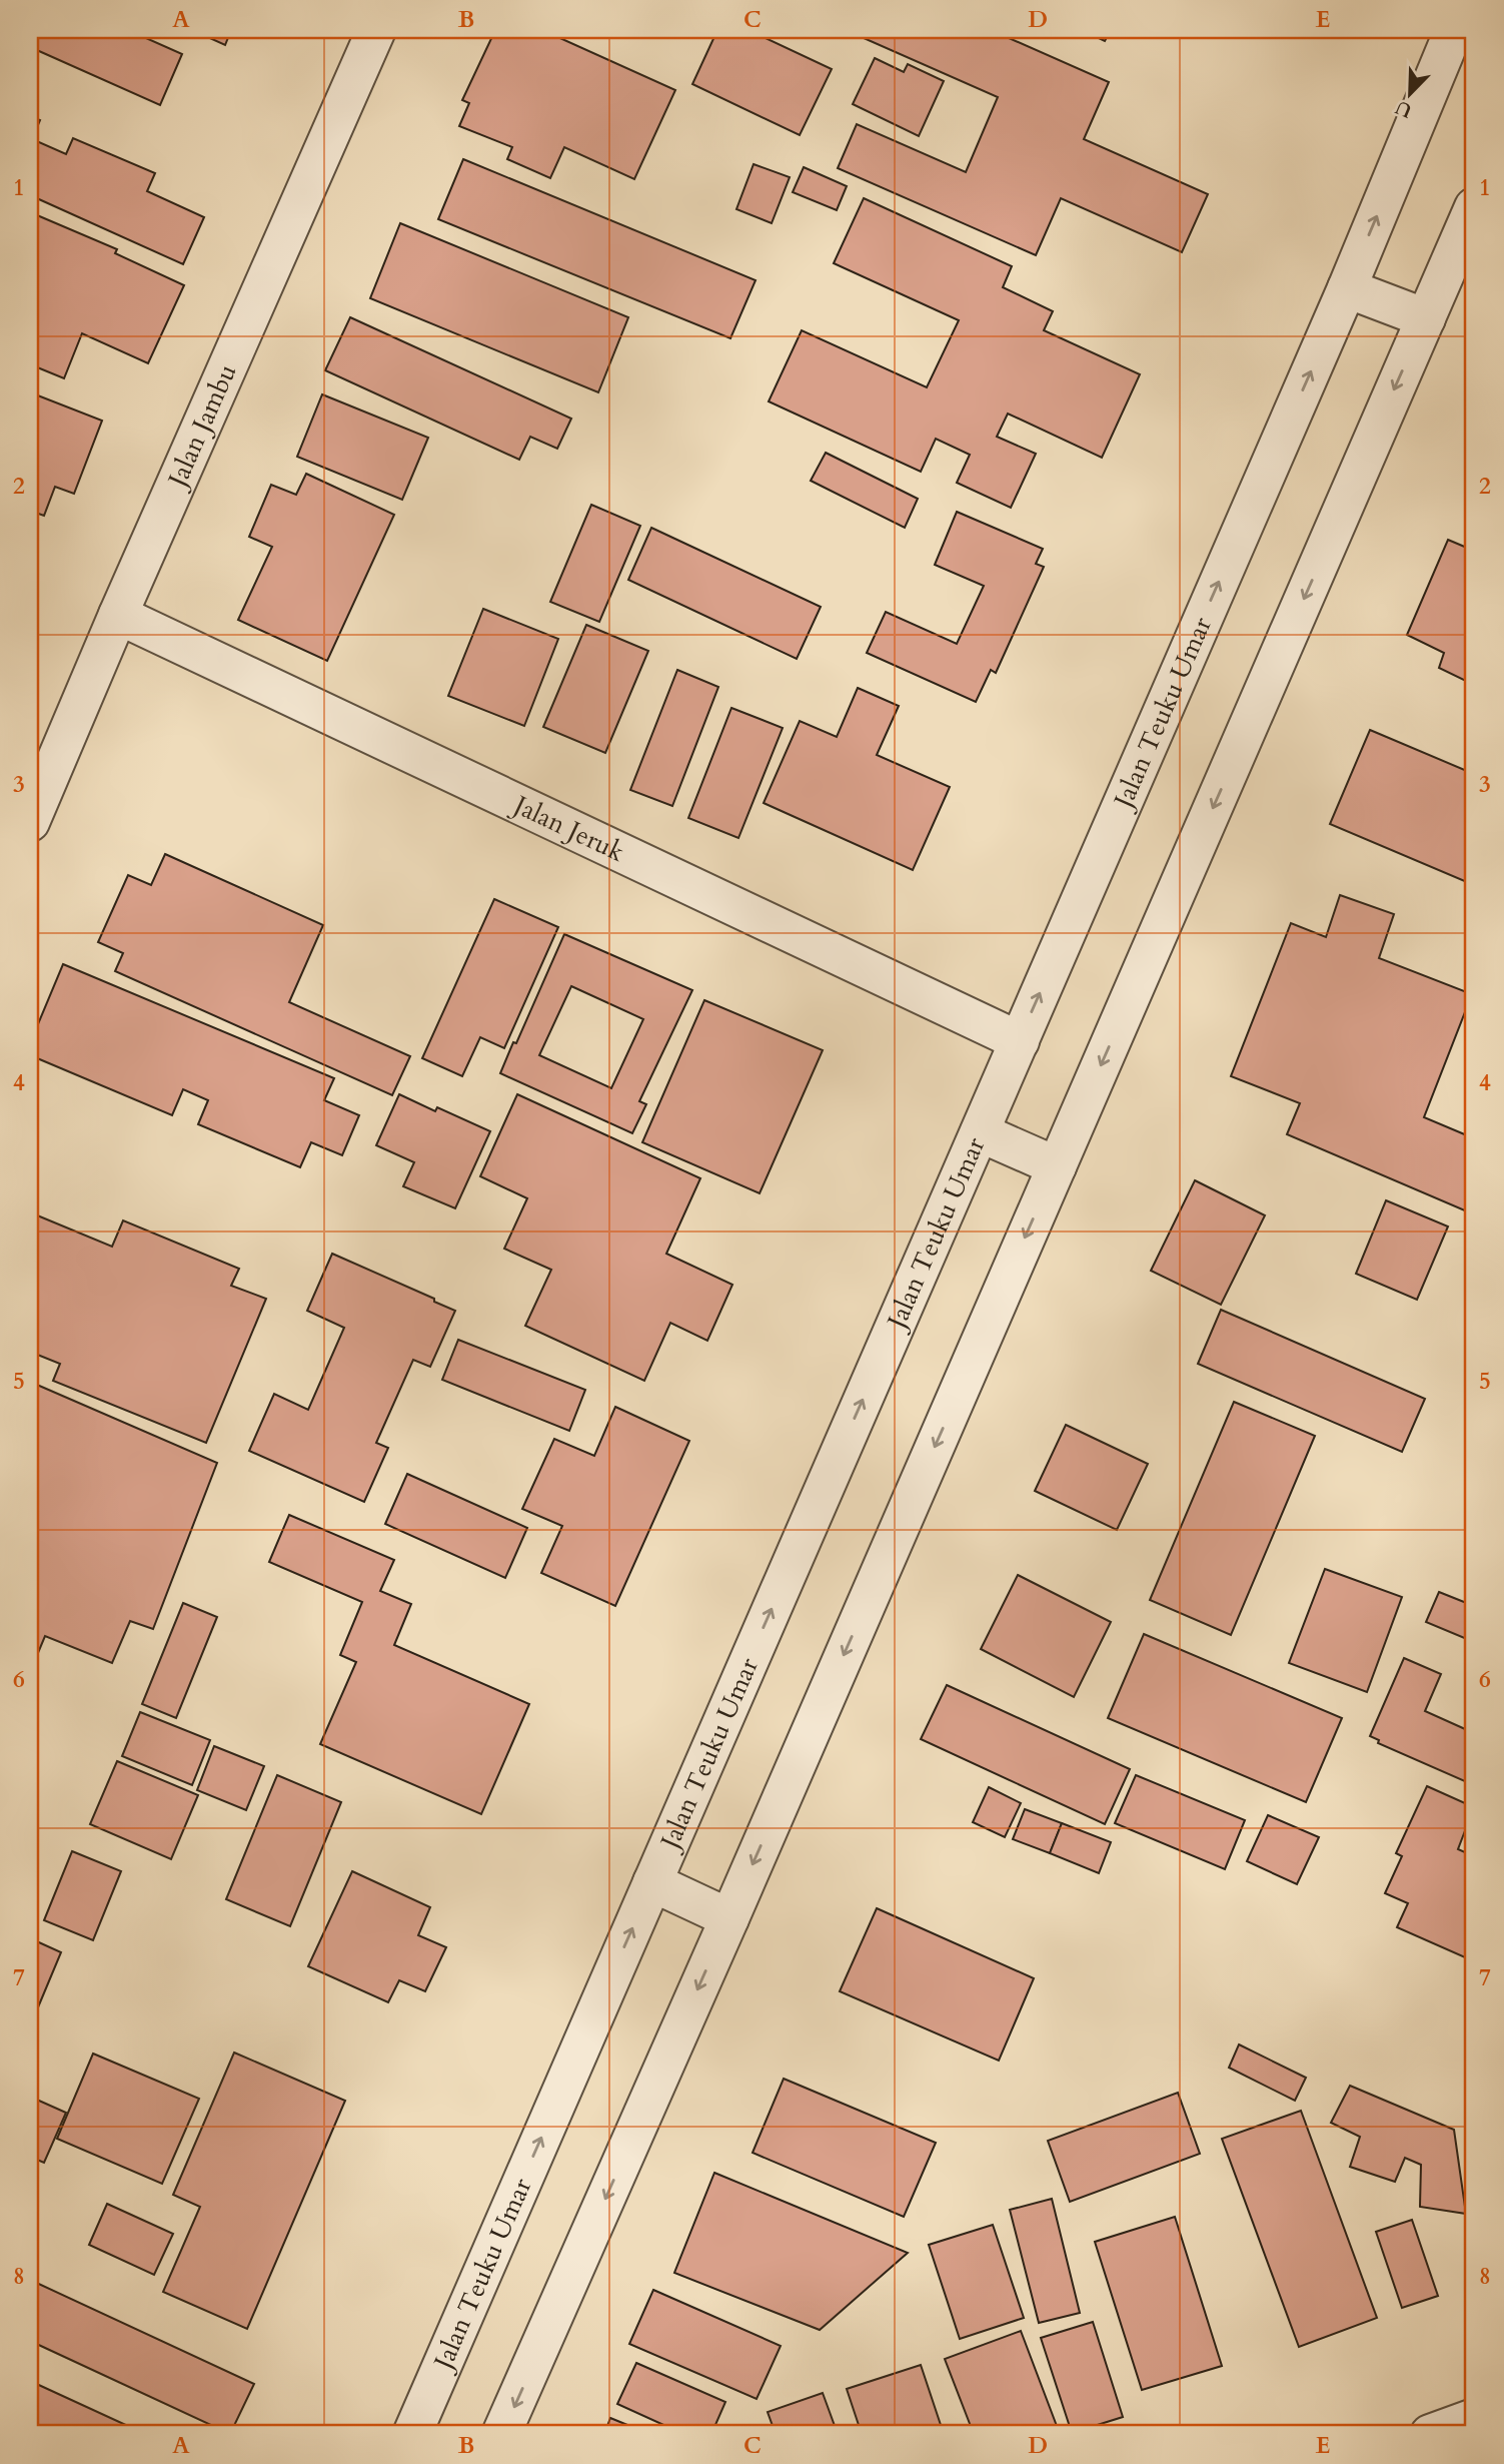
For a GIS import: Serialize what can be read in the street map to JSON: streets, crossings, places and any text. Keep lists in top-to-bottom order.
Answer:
{
  "streets": {
    "street": ["Jalan Jambu", "Jalan Teuku Umar", "Jalan Jeruk"]
  },
  "crossings": [
    ["Jalan Jambu", "Jalan Jeruk"],
    ["Jalan Teuku Umar", "Jalan Jeruk"]
  ],
  "north": "bottom left",
  "grid": {
    "columns": [
      "A",
      "B",
      "C",
      "D",
      "E"
    ],
    "rows": [
      "1",
      "2",
      "3",
      "4",
      "5",
      "6",
      "7",
      "8"
    ]
  }
}
